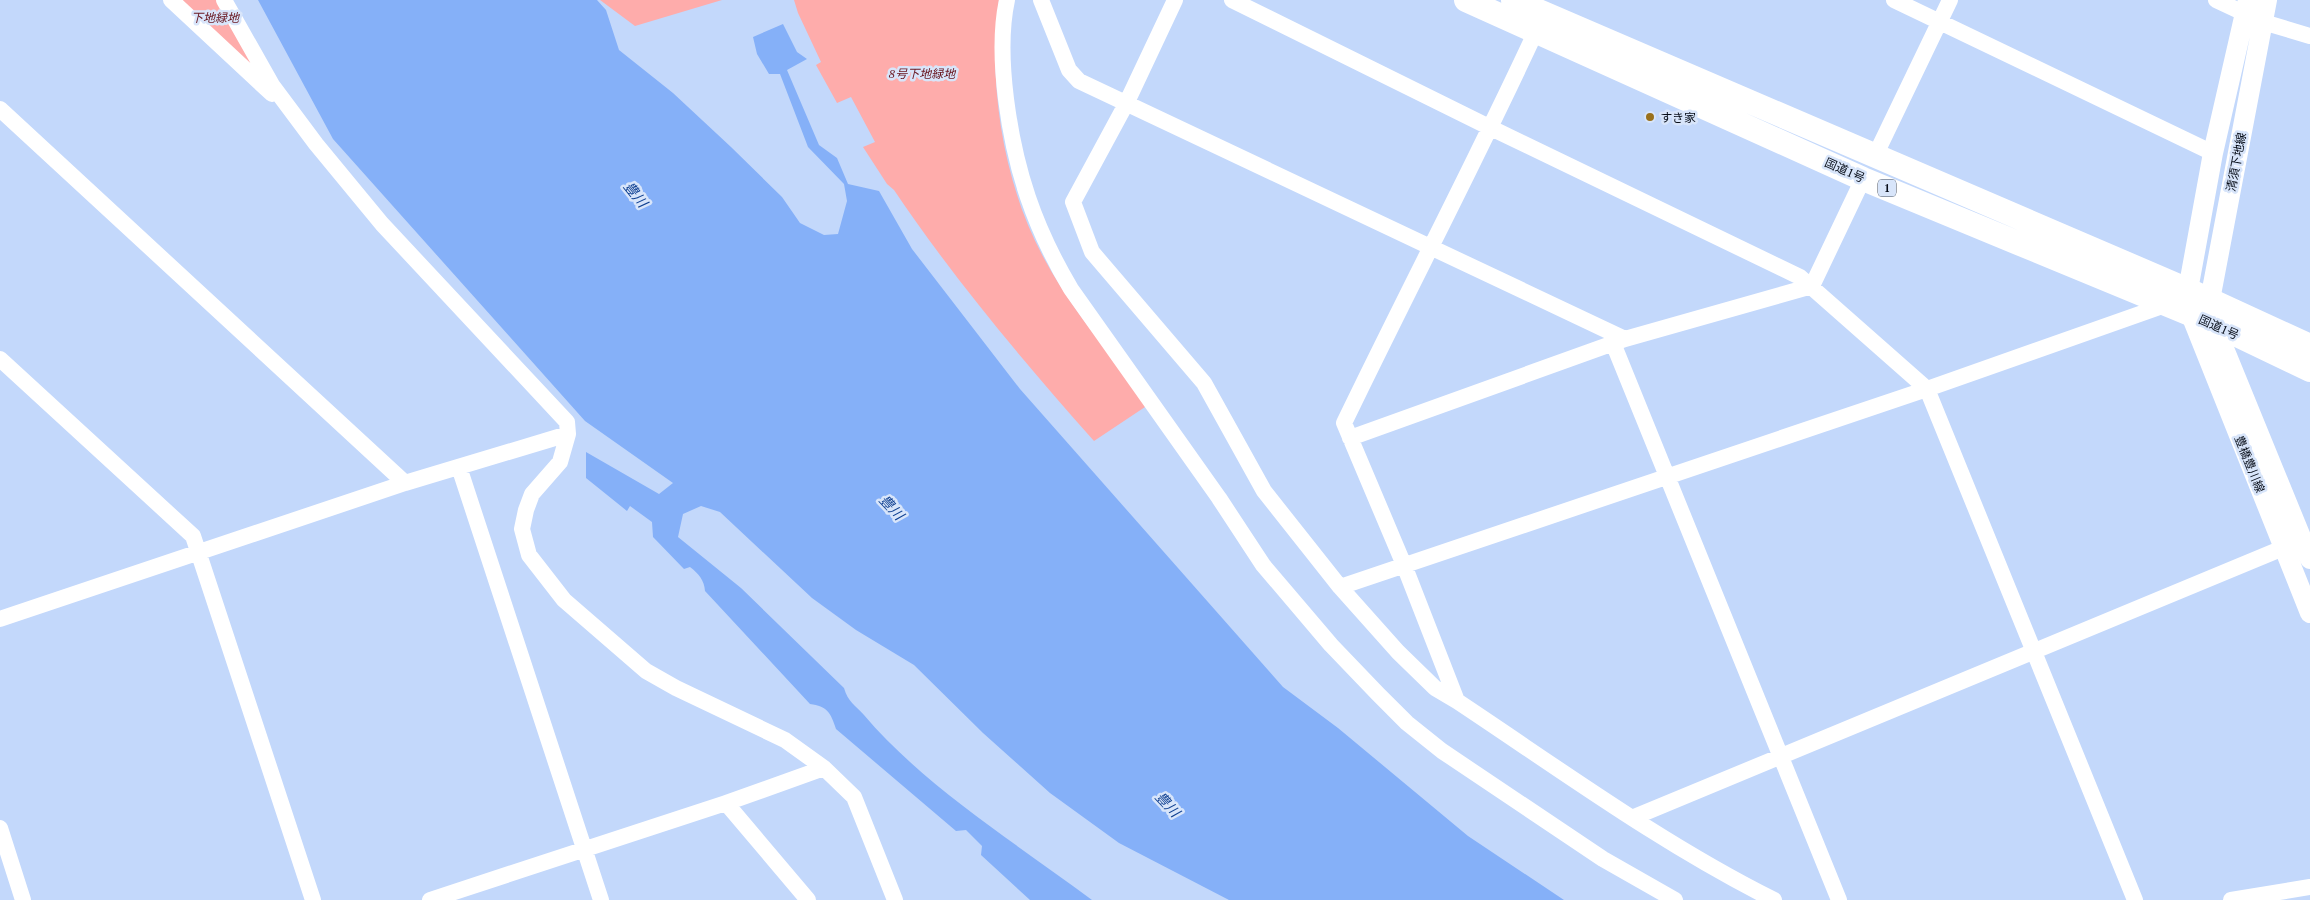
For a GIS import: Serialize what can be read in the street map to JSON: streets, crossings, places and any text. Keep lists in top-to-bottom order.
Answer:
{
  "streets": {
    "highway": ["国道1号", "1"],
    "main road": ["清須下地線", "豊橋豊川線"]
  },
  "crossings": [
    ["清須下地線", "国道1号"],
    ["清須下地線", "豊橋豊川線"],
    ["国道1号", "豊橋豊川線"]
  ],
  "water": ["豊川"],
  "parks": ["下地緑地", "8号下地緑地"],
  "places": ["すき家"]
}
